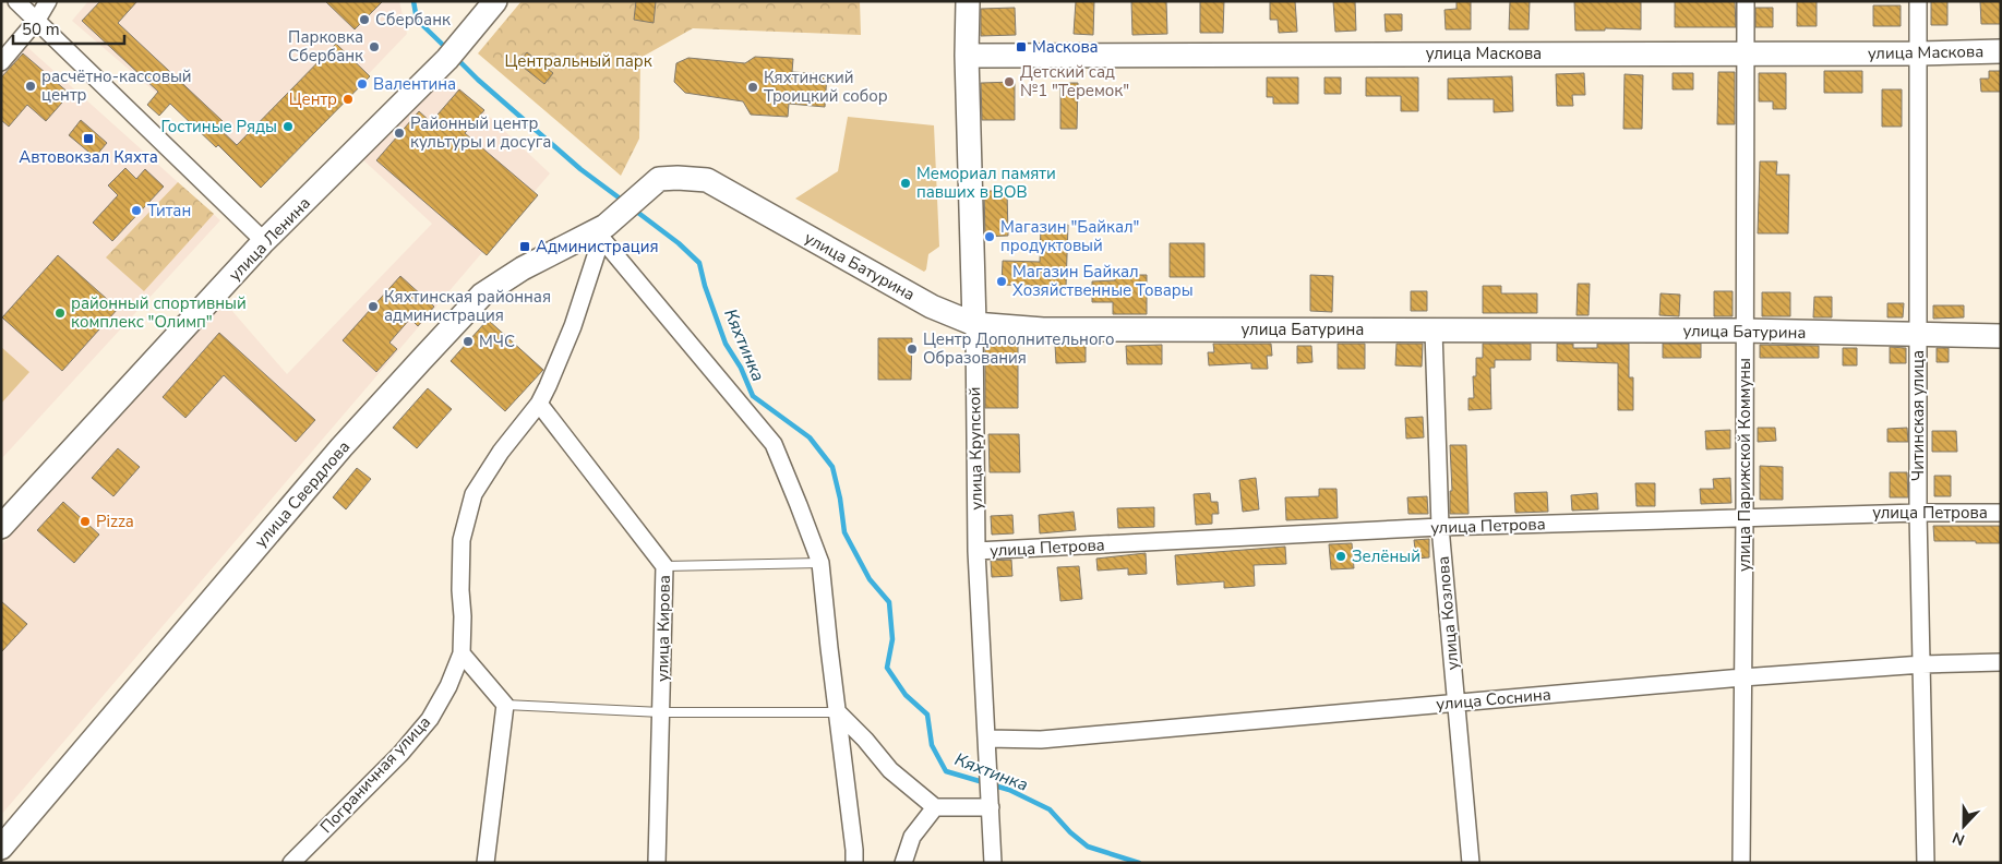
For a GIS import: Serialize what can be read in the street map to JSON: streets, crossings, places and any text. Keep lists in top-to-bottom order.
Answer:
{
  "streets": {
    "street": [
      "улица Маскова",
      "улица Ленина",
      "улица Батурина",
      "Читинская улица",
      "улица Крупской",
      "улица Парижской Коммуны",
      "улица Свердлова",
      "улица Петрова",
      "улица Козлова",
      "улица Кирова",
      "улица Соснина",
      "Пограничная улица"
    ]
  },
  "crossings": [
    ["улица Маскова", "Читинская улица"],
    ["улица Маскова", "улица Крупской"],
    ["улица Маскова", "улица Парижской Коммуны"],
    ["улица Батурина", "Читинская улица"],
    ["улица Батурина", "улица Крупской"],
    ["улица Батурина", "улица Парижской Коммуны"],
    ["улица Батурина", "улица Свердлова"],
    ["улица Батурина", "улица Козлова"],
    ["Читинская улица", "улица Петрова"],
    ["Читинская улица", "улица Соснина"],
    ["улица Крупской", "улица Петрова"],
    ["улица Крупской", "улица Соснина"],
    ["улица Парижской Коммуны", "улица Петрова"],
    ["улица Парижской Коммуны", "улица Соснина"],
    ["улица Свердлова", "Пограничная улица"],
    ["улица Петрова", "улица Козлова"],
    ["улица Козлова", "улица Соснина"],
    ["улица Кирова", "Пограничная улица"]
  ],
  "water": ["Кяхтинка"],
  "parks": ["Центральный парк"],
  "places": {
    "other": [
      "Сбербанк",
      "Парковка Сбербанк",
      "Детский сад №1 \"Теремок\"",
      "Валентина",
      "расчётно-кассовый центр",
      "Кяхтинский Троицкий собор",
      "Центр",
      "Гостиные Ряды",
      "Районный центр культуры и досуга",
      "Мемориал памяти павших в ВОВ",
      "Титан",
      "Магазин \"Байкал\" продуктовый",
      "Магазин Байкал Хозяйственные Товары",
      "Кяхтинская районная администрация",
      "районный спортивный комплекс \"Олимп\"",
      "МЧС",
      "Центр Дополнительного Образования",
      "Pizza",
      "Зелёный"
    ],
    "transit": ["Маскова", "Автовокзал Кяхта", "Администрация"]
  },
  "scale_bar": "50 m",
  "north": "bottom"
}
